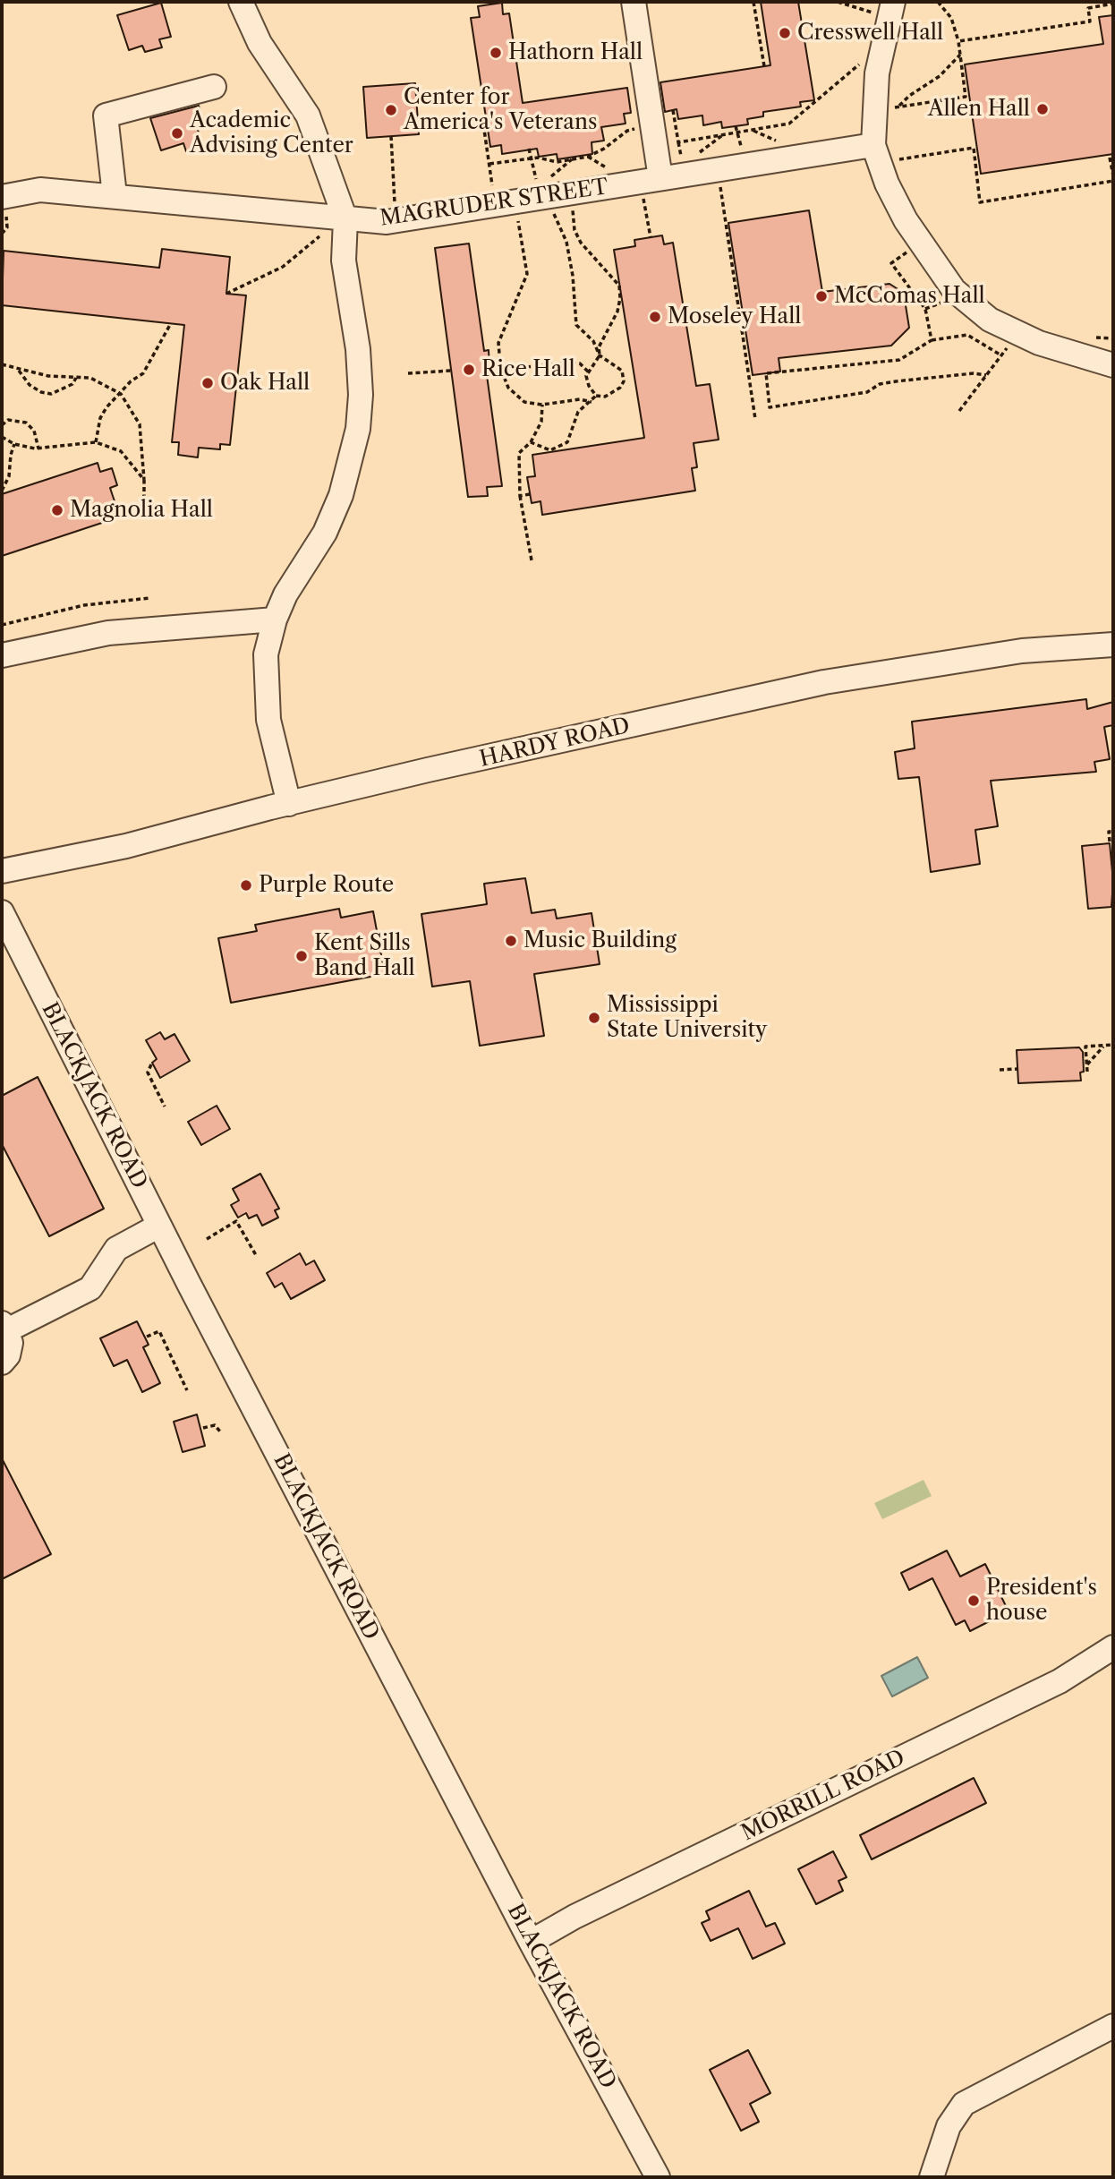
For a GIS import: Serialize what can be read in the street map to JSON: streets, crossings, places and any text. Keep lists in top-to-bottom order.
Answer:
{
  "streets": {
    "street": [
      "MAGRUDER STREET",
      "HARDY ROAD",
      "BLACKJACK ROAD",
      "MORRILL ROAD"
    ]
  },
  "crossings": [
    ["BLACKJACK ROAD", "MORRILL ROAD"]
  ],
  "places": [
    "Cresswell Hall",
    "Hathorn Hall",
    "Allen Hall",
    "Center for America's Veterans",
    "Academic Advising Center",
    "McComas Hall",
    "Moseley Hall",
    "Rice Hall",
    "Oak Hall",
    "Magnolia Hall",
    "Purple Route",
    "Music Building",
    "Kent Sills Band Hall",
    "Mississippi State University",
    "President's house"
  ]
}
